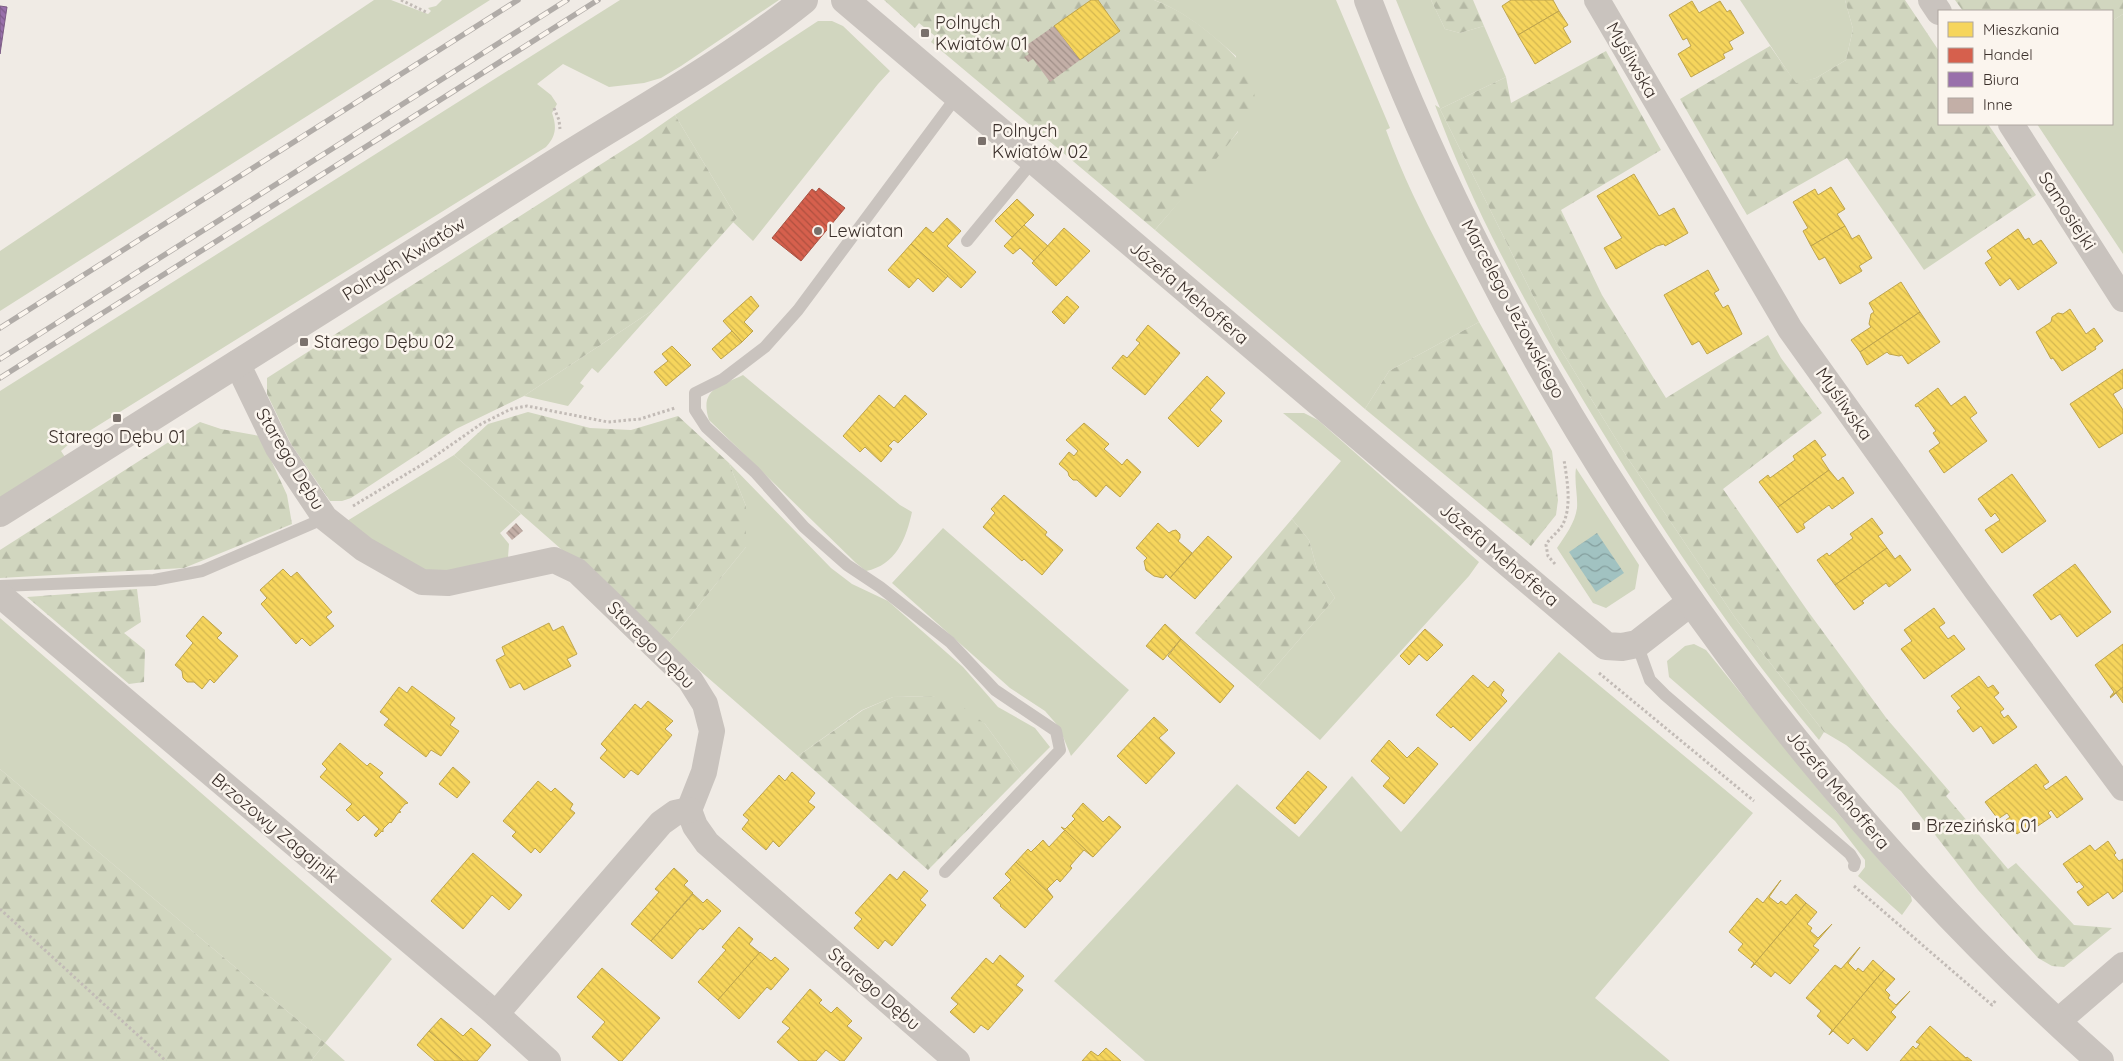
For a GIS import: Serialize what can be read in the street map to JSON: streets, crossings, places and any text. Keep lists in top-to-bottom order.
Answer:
{
  "streets": {
    "street": [
      "Myśliwska",
      "Samosiejki",
      "Polnych Kwiatów",
      "Józefa Mehoffera",
      "Marcelego Jeżowskiego",
      "Starego Dębu",
      "Brzozowy Zagajnik"
    ]
  },
  "crossings": [
    ["Polnych Kwiatów", "Starego Dębu"],
    ["Józefa Mehoffera", "Marcelego Jeżowskiego"]
  ],
  "places": {
    "transit": [
      "Polnych Kwiatów 01",
      "Polnych Kwiatów 02",
      "Starego Dębu 02",
      "Starego Dębu 01",
      "Brzezińska 01"
    ],
    "other": ["Lewiatan"]
  },
  "legend": [
    "Mieszkania",
    "Handel",
    "Biura",
    "Inne"
  ]
}
